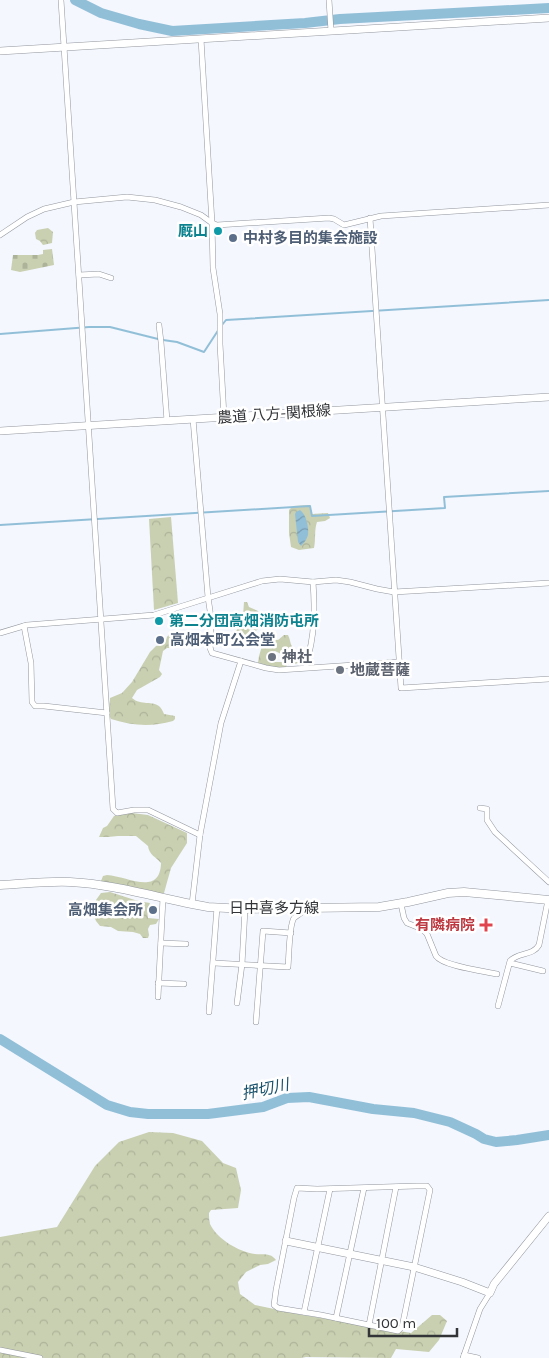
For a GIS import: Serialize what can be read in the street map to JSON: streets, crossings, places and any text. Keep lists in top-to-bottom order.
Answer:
{
  "streets": {
    "main road": ["日中喜多方線"],
    "street": ["農道 八方-関根線"]
  },
  "water": ["押切川"],
  "places": {
    "other": [
      "厩山",
      "中村多目的集会施設",
      "第二分団高畑消防屯所",
      "高畑本町公会堂",
      "神社",
      "地蔵菩薩",
      "高畑集会所"
    ],
    "health": ["有隣病院"]
  },
  "scale_bar": "100 m"
}
